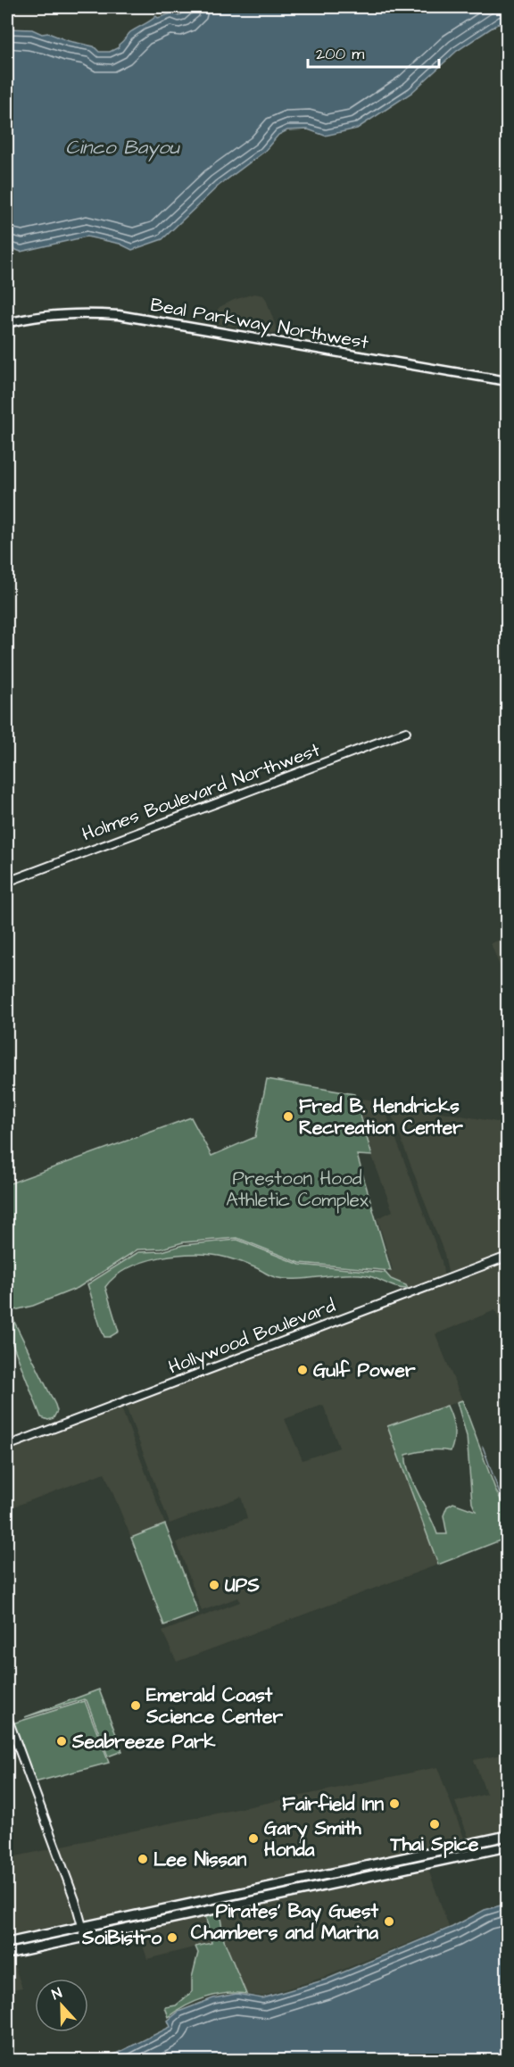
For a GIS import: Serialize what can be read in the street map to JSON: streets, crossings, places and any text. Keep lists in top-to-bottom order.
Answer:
{
  "streets": {
    "main road": ["Beal Parkway Northwest"],
    "street": ["Holmes Boulevard Northwest", "Hollywood Boulevard"]
  },
  "water": ["Cinco Bayou"],
  "parks": ["Prestoon Hood Athletic Complex"],
  "places": [
    "Fred B. Hendricks Recreation Center",
    "Gulf Power",
    "UPS",
    "Emerald Coast Science Center",
    "Seabreeze Park",
    "Fairfield Inn",
    "Thai Spice",
    "Gary Smith Honda",
    "Lee Nissan",
    "Pirates' Bay Guest Chambers and Marina",
    "SoiBistro"
  ],
  "scale_bar": "200 m",
  "north": "top"
}
